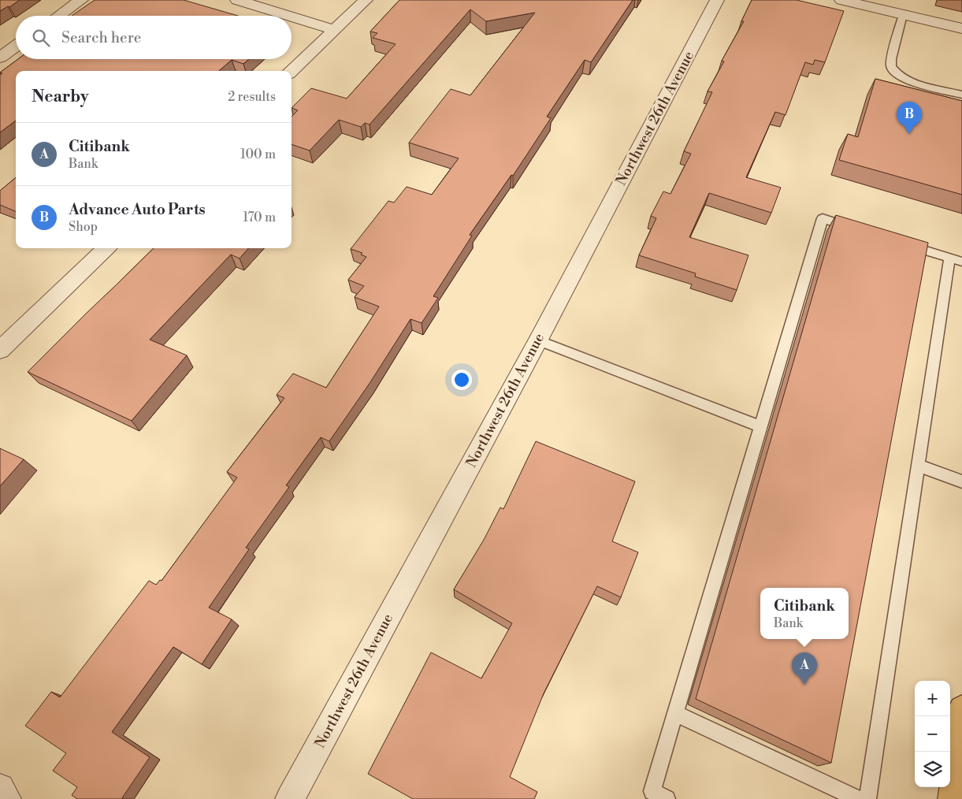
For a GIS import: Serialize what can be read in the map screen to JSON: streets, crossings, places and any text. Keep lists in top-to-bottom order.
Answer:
{
  "streets": {
    "street": ["Northwest 26th Avenue"]
  },
  "page": {
    "search": "Search here",
    "heading": ["Nearby", "2 results"],
    "pins": ["B", "A"],
    "list": [
      {
        "mark": "A",
        "name": "Citibank",
        "note": "Bank",
        "value": "100 m"
      },
      {
        "mark": "B",
        "name": "Advance Auto Parts",
        "note": "Shop",
        "value": "170 m"
      }
    ],
    "popup": ["Citibank", "Bank"],
    "map_buttons": ["+", "−"]
  }
}
